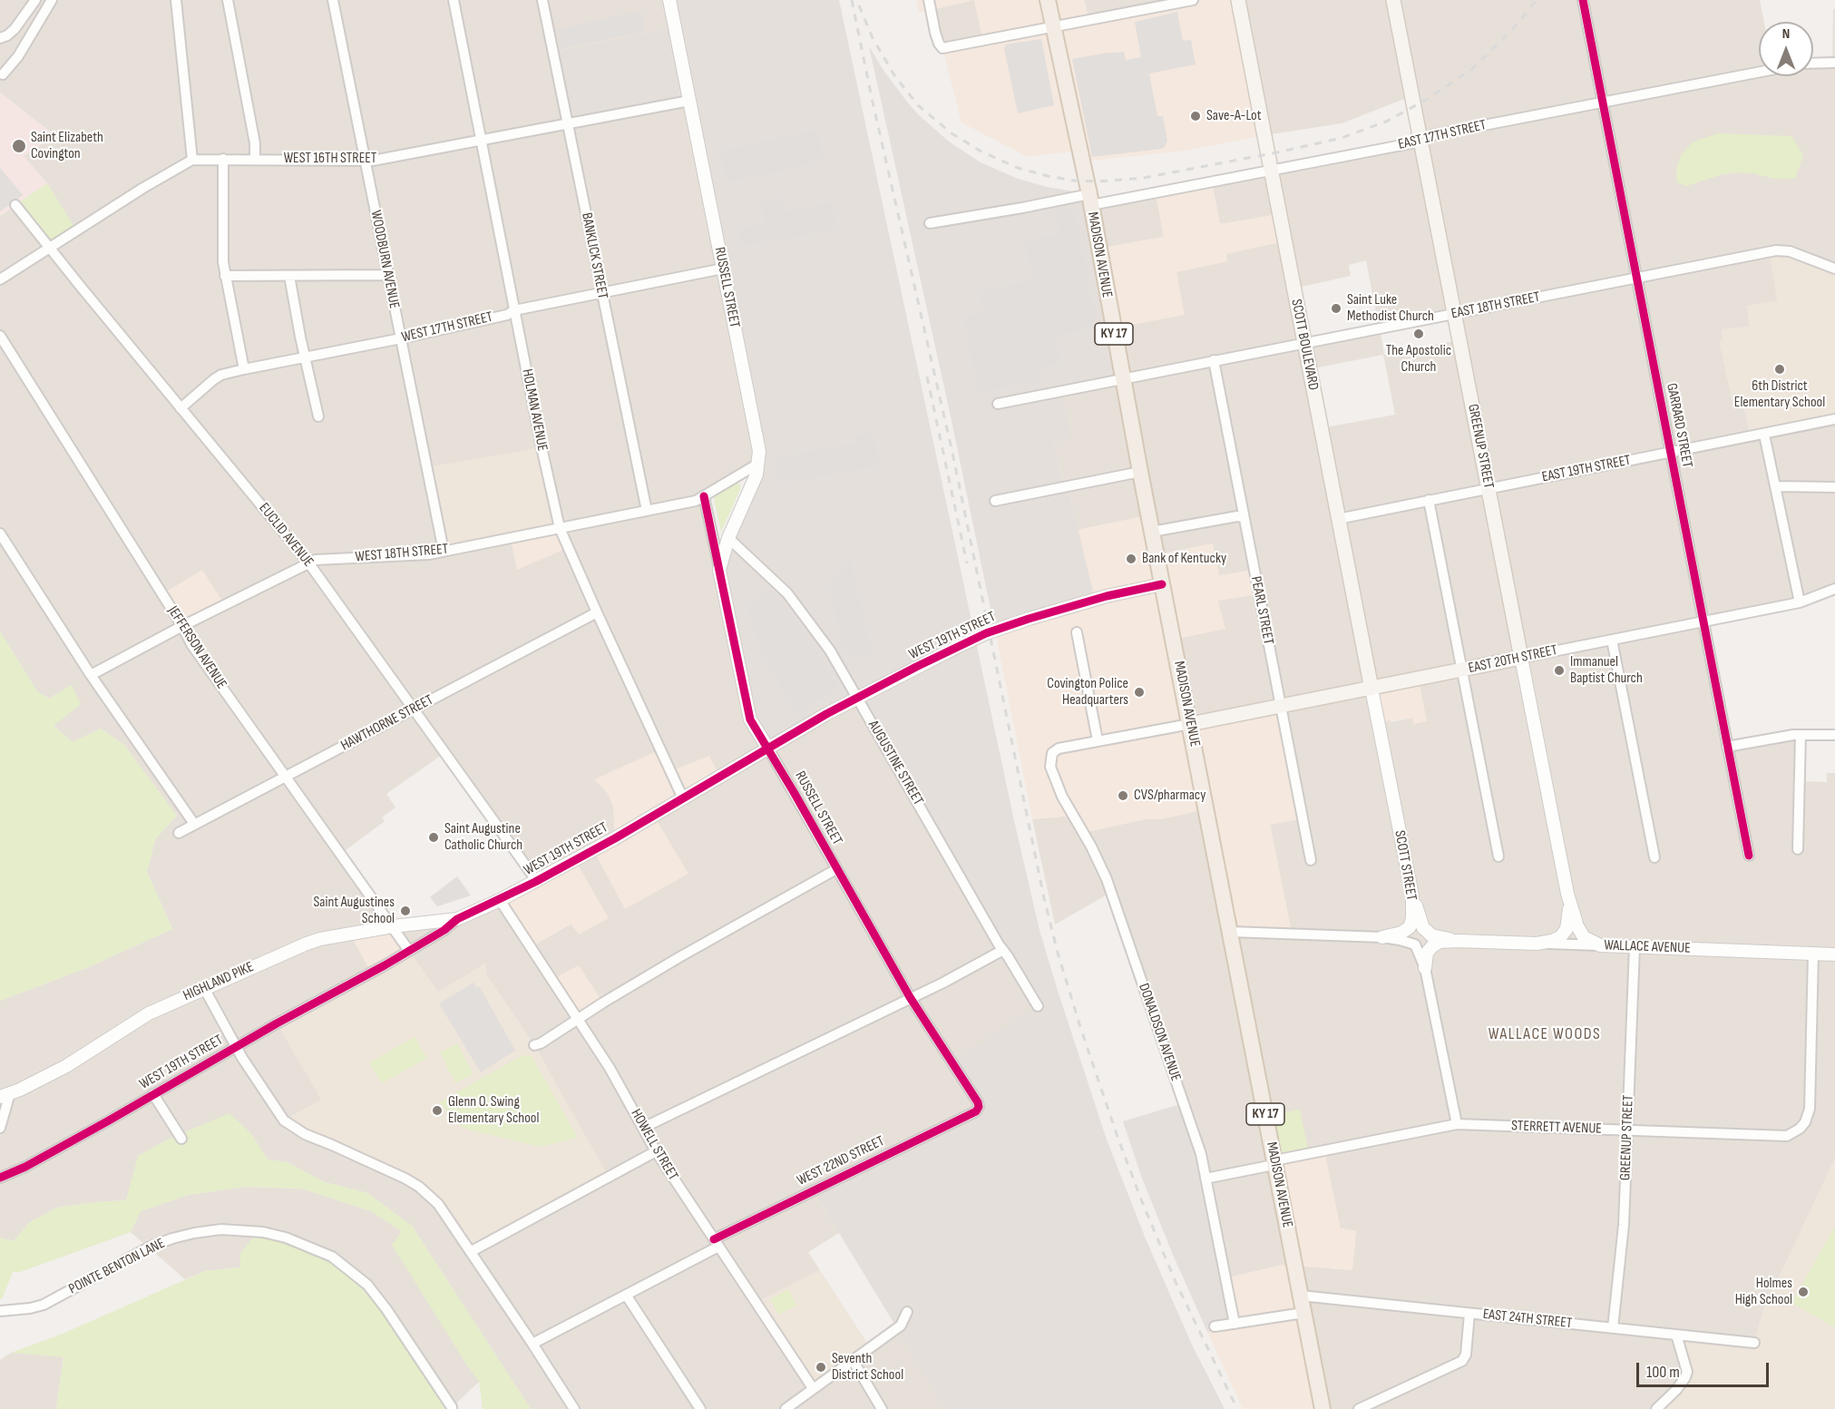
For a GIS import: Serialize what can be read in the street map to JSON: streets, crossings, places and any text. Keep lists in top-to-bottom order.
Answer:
{
  "streets": {
    "main road": [
      "MADISON AVENUE",
      "KY 17",
      "SCOTT BOULEVARD",
      "GREENUP STREET",
      "EAST 20TH STREET"
    ],
    "street": [
      "EAST 17TH STREET",
      "WEST 16TH STREET",
      "BANKLICK STREET",
      "WOODBURN AVENUE",
      "RUSSELL STREET",
      "EAST 18TH STREET",
      "WEST 17TH STREET",
      "HOLMAN AVENUE",
      "GARRARD STREET",
      "EAST 19TH STREET",
      "EUCLID AVENUE",
      "WEST 18TH STREET",
      "PEARL STREET",
      "WEST 19TH STREET",
      "JEFFERSON AVENUE",
      "HAWTHORNE STREET",
      "AUGUSTINE STREET",
      "SCOTT STREET",
      "WALLACE AVENUE",
      "HIGHLAND PIKE",
      "DONALDSON AVENUE",
      "STERRETT AVENUE",
      "HOWELL STREET",
      "WEST 22ND STREET",
      "POINTE BENTON LANE",
      "EAST 24TH STREET"
    ]
  },
  "crossings": [
    ["EAST 17TH STREET", "MADISON AVENUE"],
    ["EAST 17TH STREET", "SCOTT BOULEVARD"],
    ["EAST 17TH STREET", "GARRARD STREET"],
    ["EAST 17TH STREET", "GREENUP STREET"],
    ["WEST 16TH STREET", "BANKLICK STREET"],
    ["WEST 16TH STREET", "WOODBURN AVENUE"],
    ["WEST 16TH STREET", "RUSSELL STREET"],
    ["WEST 16TH STREET", "HOLMAN AVENUE"],
    ["WEST 16TH STREET", "EUCLID AVENUE"],
    ["MADISON AVENUE", "EAST 18TH STREET"],
    ["MADISON AVENUE", "WEST 19TH STREET"],
    ["MADISON AVENUE", "EAST 20TH STREET"],
    ["MADISON AVENUE", "STERRETT AVENUE"],
    ["MADISON AVENUE", "EAST 24TH STREET"],
    ["BANKLICK STREET", "WEST 17TH STREET"],
    ["BANKLICK STREET", "WEST 18TH STREET"],
    ["WOODBURN AVENUE", "WEST 17TH STREET"],
    ["WOODBURN AVENUE", "WEST 18TH STREET"],
    ["RUSSELL STREET", "WEST 17TH STREET"],
    ["RUSSELL STREET", "WEST 18TH STREET"],
    ["RUSSELL STREET", "WEST 19TH STREET"],
    ["RUSSELL STREET", "AUGUSTINE STREET"],
    ["RUSSELL STREET", "WEST 22ND STREET"],
    ["EAST 18TH STREET", "SCOTT BOULEVARD"],
    ["EAST 18TH STREET", "GARRARD STREET"],
    ["EAST 18TH STREET", "GREENUP STREET"],
    ["EAST 18TH STREET", "PEARL STREET"],
    ["WEST 17TH STREET", "HOLMAN AVENUE"],
    ["WEST 17TH STREET", "EUCLID AVENUE"],
    ["SCOTT BOULEVARD", "EAST 19TH STREET"],
    ["SCOTT BOULEVARD", "EAST 20TH STREET"],
    ["SCOTT BOULEVARD", "SCOTT STREET"],
    ["HOLMAN AVENUE", "WEST 18TH STREET"],
    ["HOLMAN AVENUE", "WEST 19TH STREET"],
    ["HOLMAN AVENUE", "HAWTHORNE STREET"],
    ["GARRARD STREET", "EAST 19TH STREET"],
    ["GARRARD STREET", "EAST 20TH STREET"],
    ["GREENUP STREET", "EAST 19TH STREET"],
    ["GREENUP STREET", "EAST 20TH STREET"],
    ["GREENUP STREET", "WALLACE AVENUE"],
    ["GREENUP STREET", "STERRETT AVENUE"],
    ["GREENUP STREET", "EAST 24TH STREET"],
    ["EUCLID AVENUE", "WEST 18TH STREET"],
    ["EUCLID AVENUE", "WEST 19TH STREET"],
    ["EUCLID AVENUE", "HAWTHORNE STREET"],
    ["WEST 18TH STREET", "JEFFERSON AVENUE"],
    ["PEARL STREET", "EAST 20TH STREET"],
    ["WEST 19TH STREET", "JEFFERSON AVENUE"],
    ["WEST 19TH STREET", "AUGUSTINE STREET"],
    ["WEST 19TH STREET", "HIGHLAND PIKE"],
    ["WEST 19TH STREET", "HOWELL STREET"],
    ["JEFFERSON AVENUE", "HAWTHORNE STREET"],
    ["JEFFERSON AVENUE", "HIGHLAND PIKE"],
    ["EAST 20TH STREET", "SCOTT STREET"],
    ["SCOTT STREET", "WALLACE AVENUE"],
    ["WALLACE AVENUE", "STERRETT AVENUE"],
    ["DONALDSON AVENUE", "STERRETT AVENUE"],
    ["HOWELL STREET", "WEST 22ND STREET"]
  ],
  "districts": ["WALLACE WOODS"],
  "places": [
    "Save-A-Lot",
    "Saint Elizabeth Covington",
    "Saint Luke Methodist Church",
    "The Apostolic Church",
    "6th District Elementary School",
    "Bank of Kentucky",
    "Immanuel Baptist Church",
    "Covington Police Headquarters",
    "CVS/pharmacy",
    "Saint Augustine Catholic Church",
    "Saint Augustines School",
    "Glenn O. Swing Elementary School",
    "Holmes High School",
    "Seventh District School"
  ],
  "scale_bar": "100 m",
  "north": "top"
}
